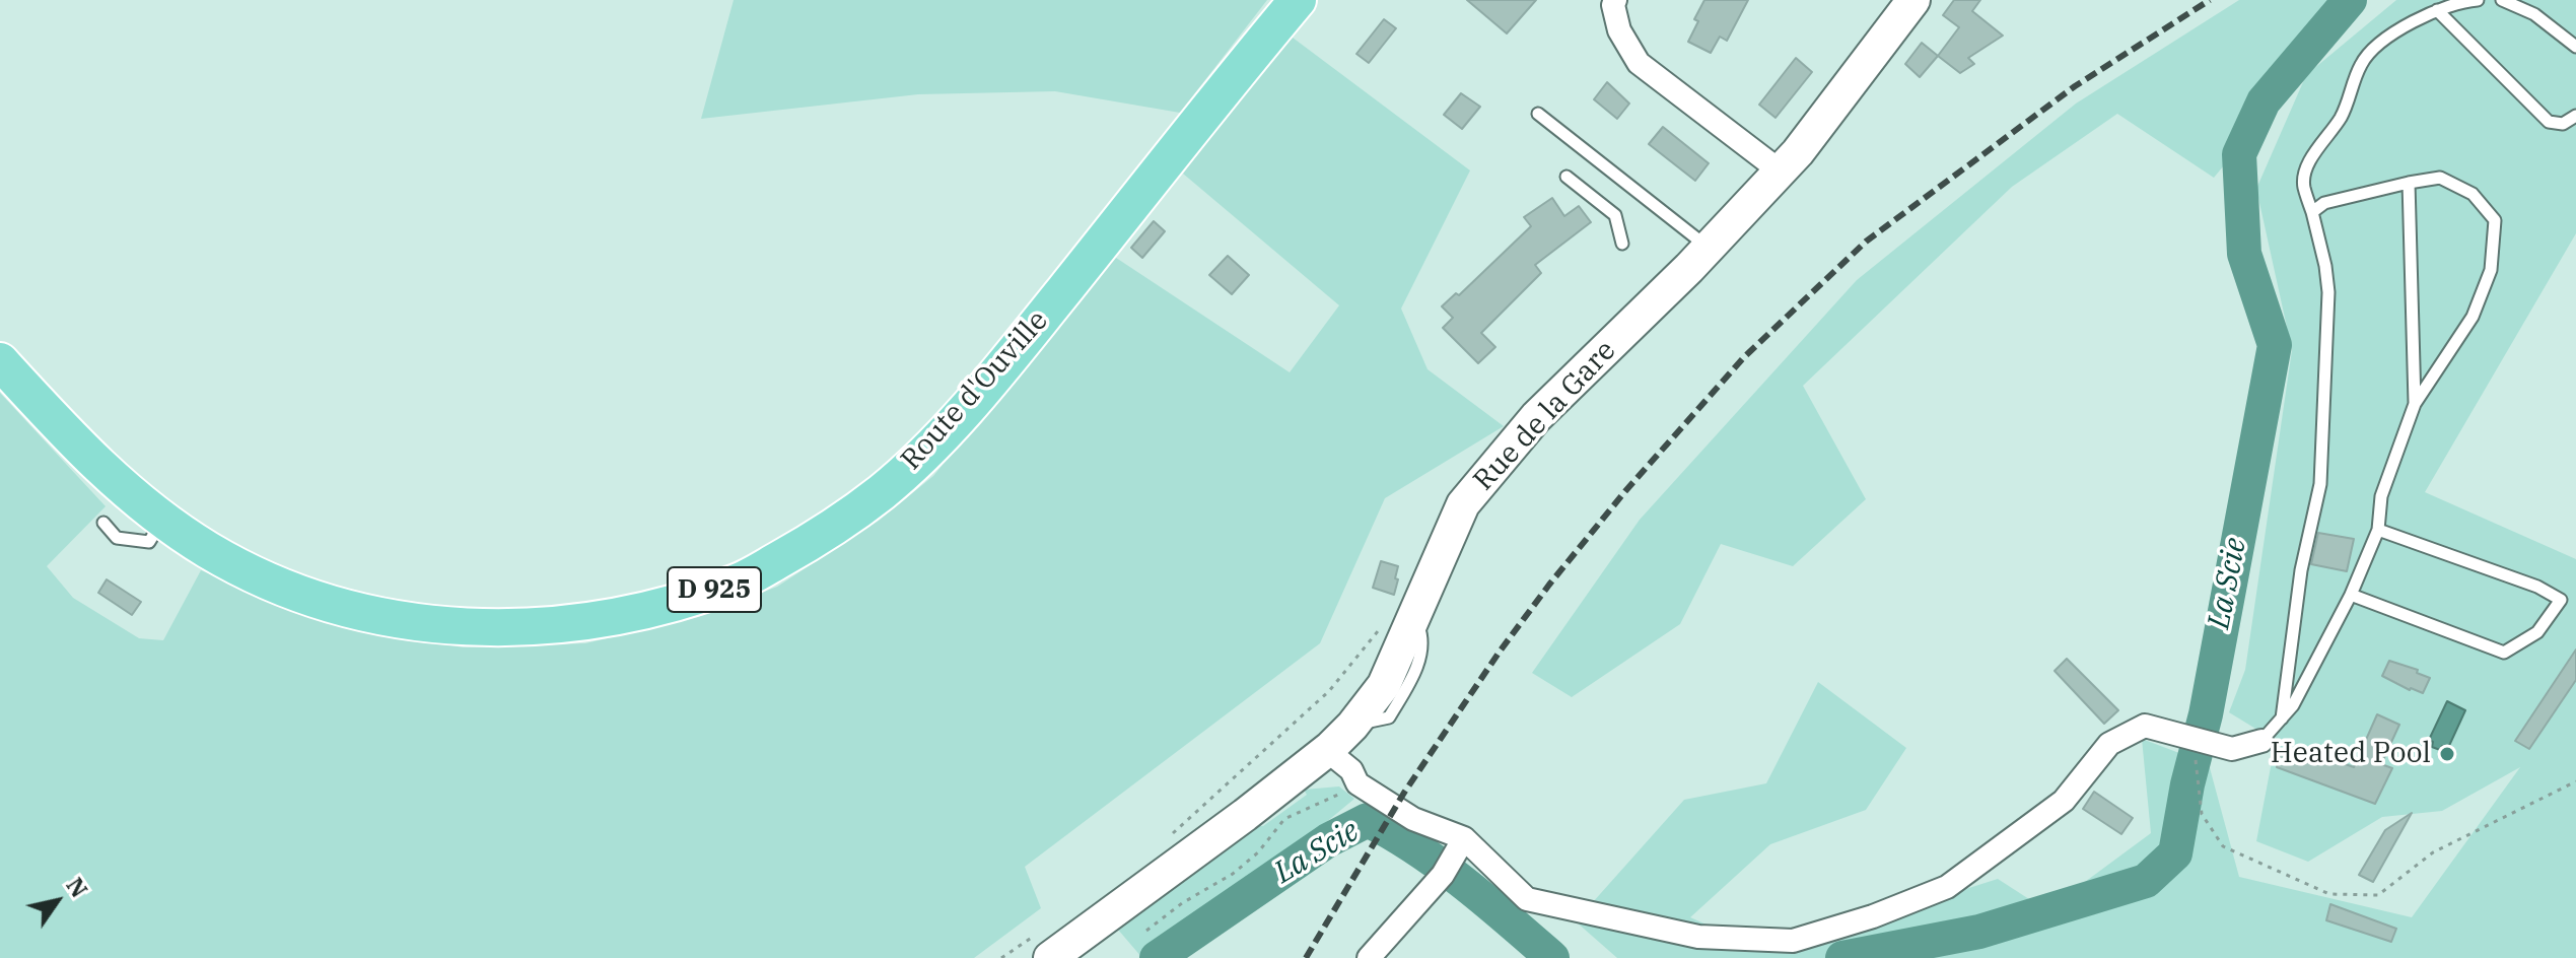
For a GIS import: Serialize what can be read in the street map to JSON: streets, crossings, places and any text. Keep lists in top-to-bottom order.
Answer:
{
  "streets": {
    "main road": ["Route d'Ouville", "D 925"],
    "street": ["Rue de la Gare"]
  },
  "water": ["La Scie"],
  "places": ["Heated Pool"],
  "north": "top right"
}
